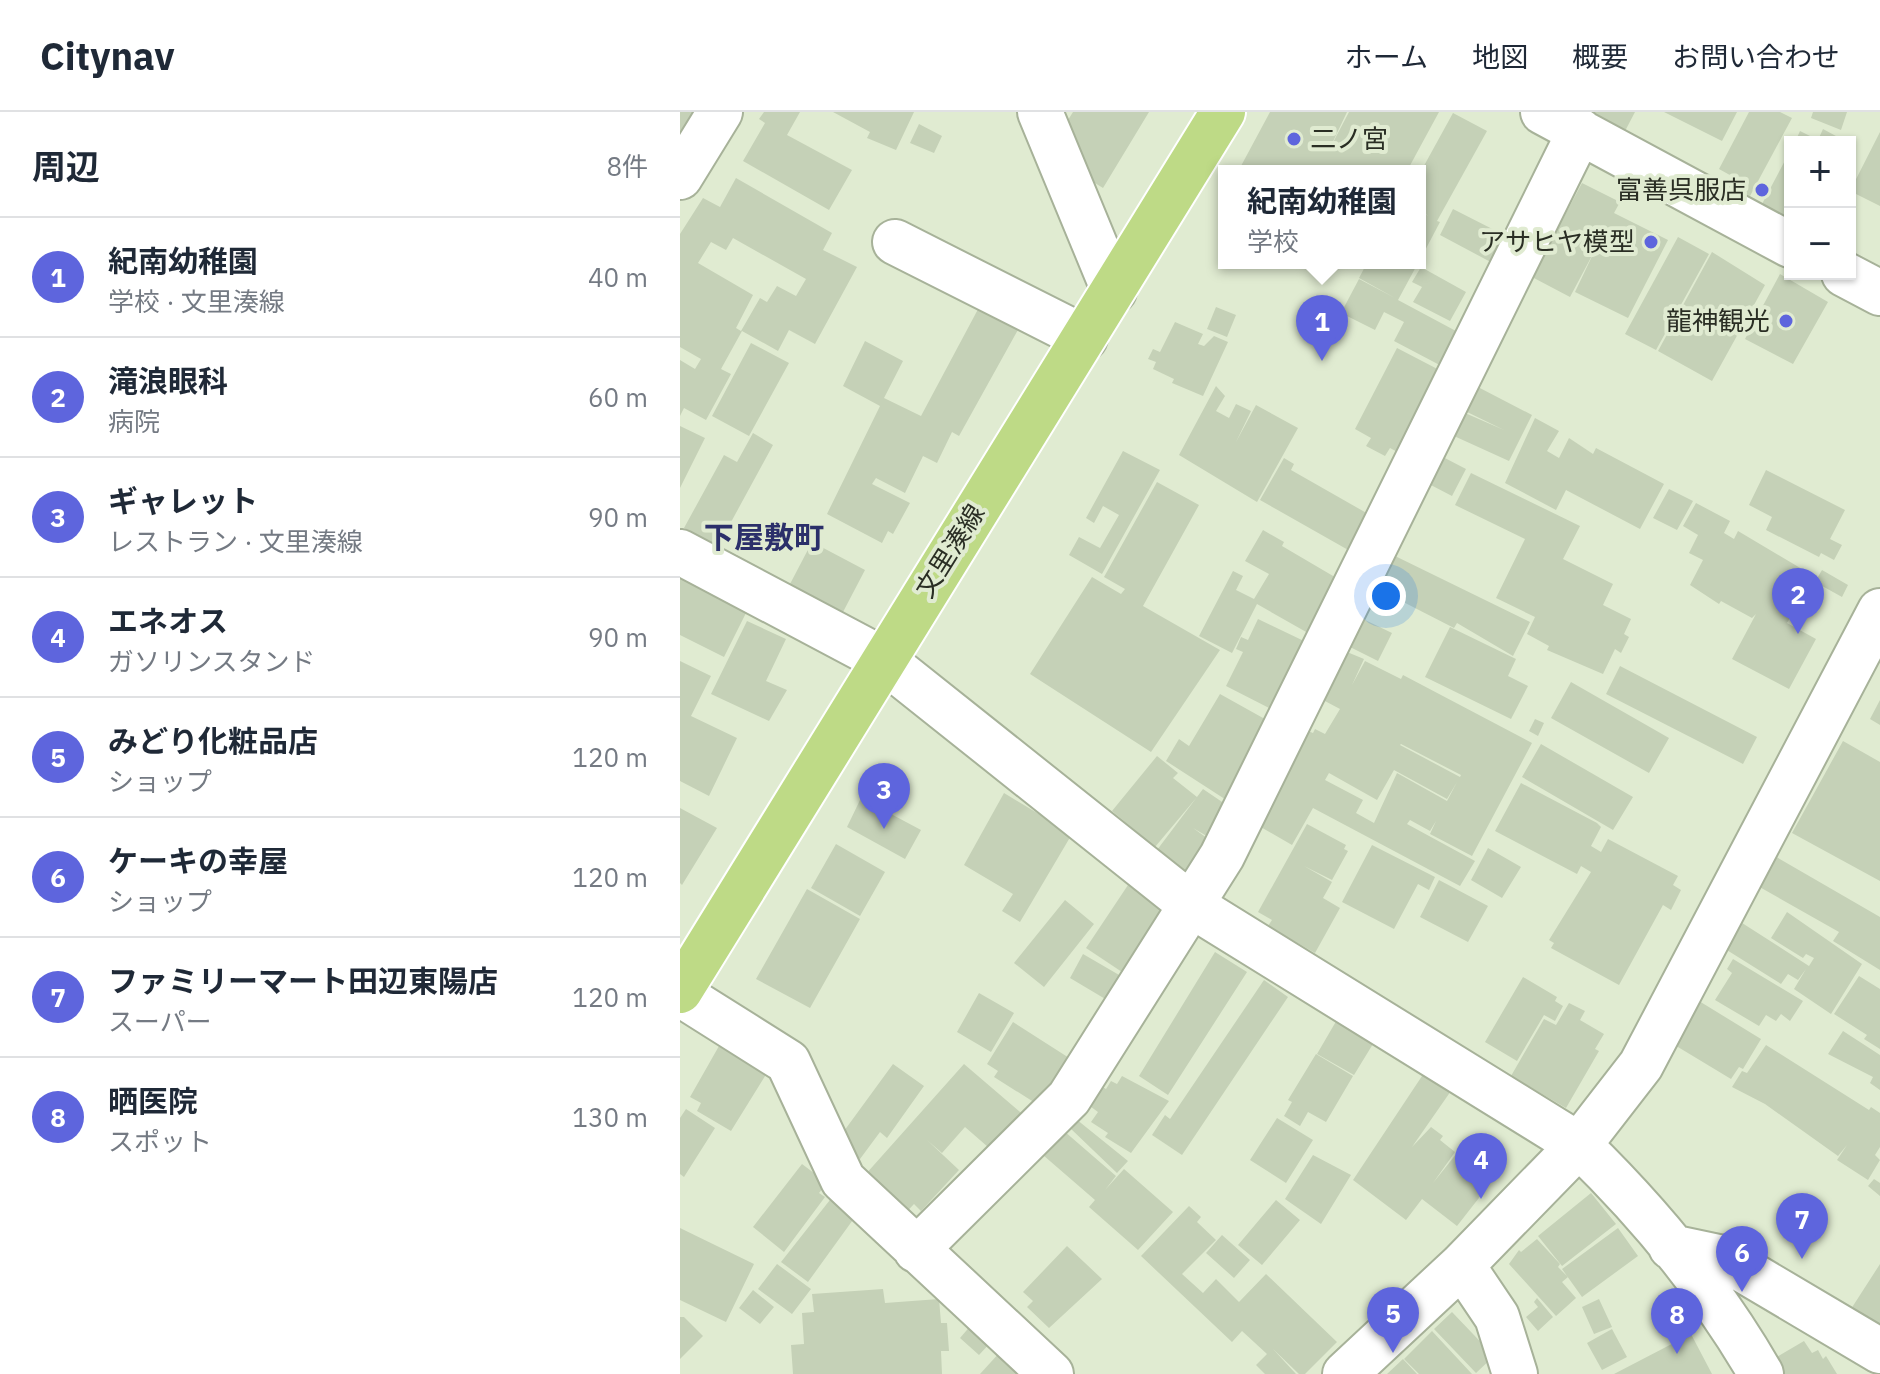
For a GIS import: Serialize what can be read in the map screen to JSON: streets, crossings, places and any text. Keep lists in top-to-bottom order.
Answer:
{
  "streets": {
    "main road": ["文里湊線"]
  },
  "districts": ["下屋敷町"],
  "places": [
    "二ノ宮",
    "富善呉服店",
    "アサヒヤ模型",
    "龍神観光"
  ],
  "page": {
    "header": "Citynav",
    "nav": [
      "ホーム",
      "地図",
      "概要",
      "お問い合わせ"
    ],
    "heading": ["周辺", "8件"],
    "map_buttons": ["+", "−"],
    "popup": ["紀南幼稚園", "学校"],
    "list": [
      {
        "mark": "1",
        "name": "紀南幼稚園",
        "note": "学校 · 文里湊線",
        "value": "40 m"
      },
      {
        "mark": "2",
        "name": "滝浪眼科",
        "note": "病院",
        "value": "60 m"
      },
      {
        "mark": "3",
        "name": "ギャレット",
        "note": "レストラン · 文里湊線",
        "value": "90 m"
      },
      {
        "mark": "4",
        "name": "エネオス",
        "note": "ガソリンスタンド",
        "value": "90 m"
      },
      {
        "mark": "5",
        "name": "みどり化粧品店",
        "note": "ショップ",
        "value": "120 m"
      },
      {
        "mark": "6",
        "name": "ケーキの幸屋",
        "note": "ショップ",
        "value": "120 m"
      },
      {
        "mark": "7",
        "name": "ファミリーマート田辺東陽店",
        "note": "スーパー",
        "value": "120 m"
      },
      {
        "mark": "8",
        "name": "晒医院",
        "note": "スポット",
        "value": "130 m"
      }
    ],
    "pins": [
      "1",
      "2",
      "3",
      "4",
      "7",
      "6",
      "5",
      "8"
    ]
  }
}
